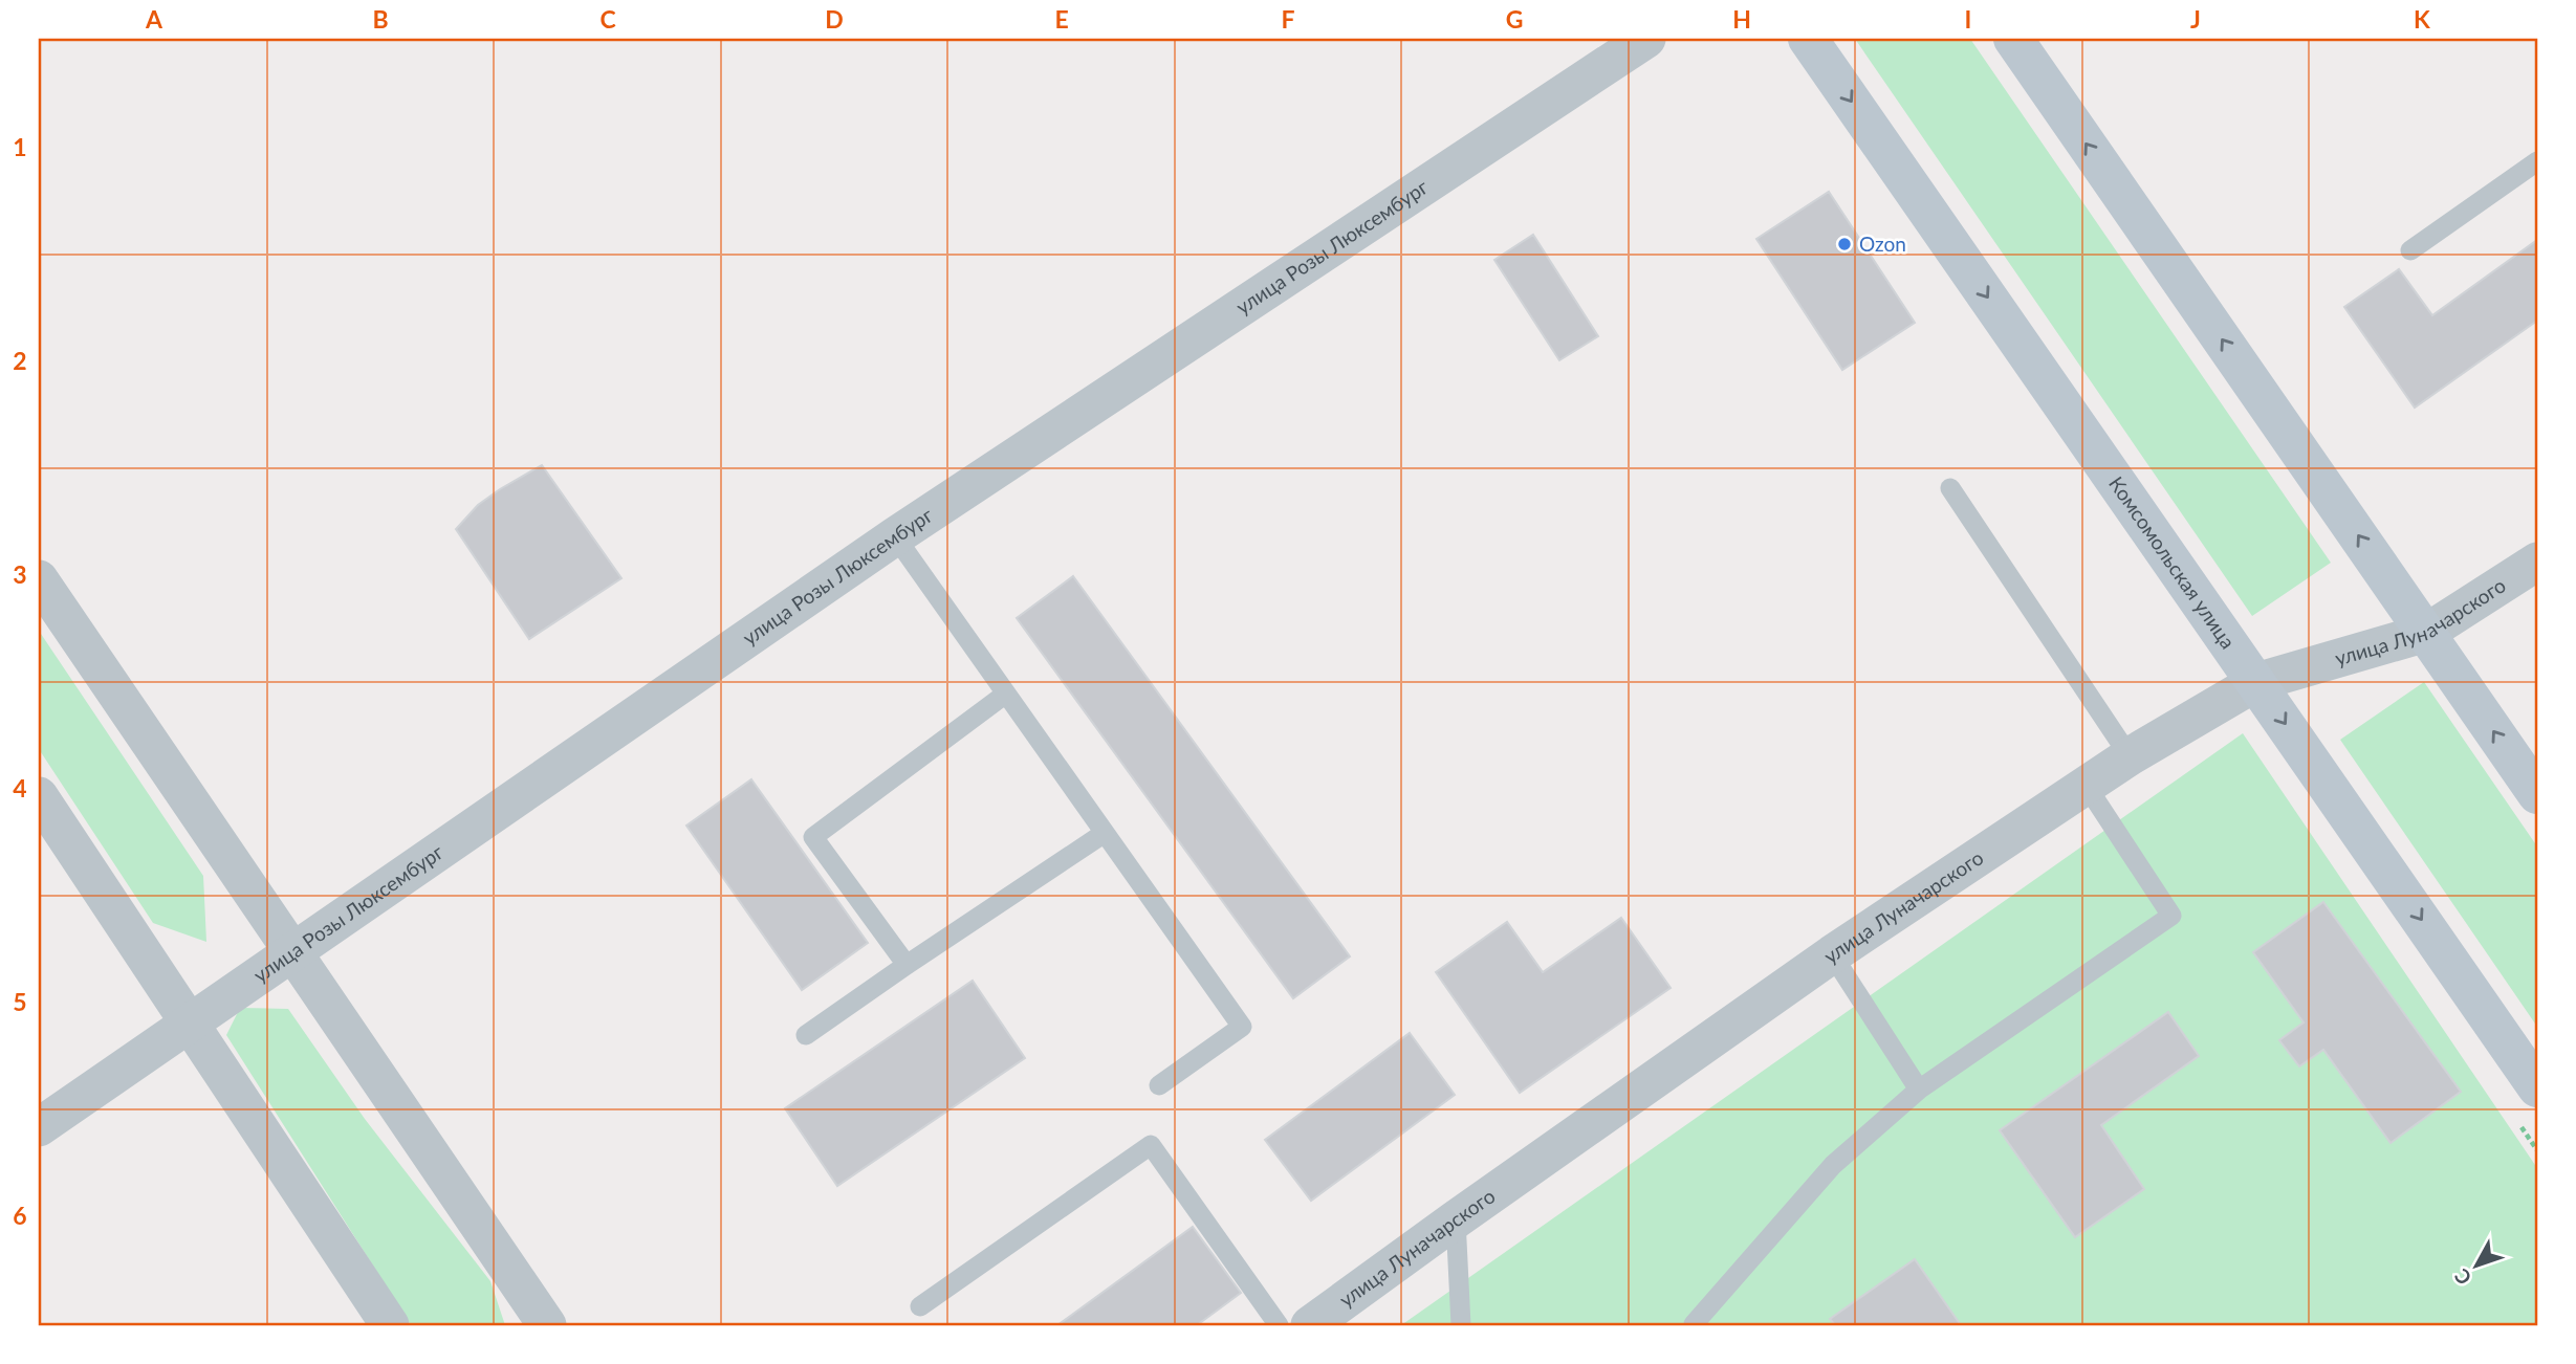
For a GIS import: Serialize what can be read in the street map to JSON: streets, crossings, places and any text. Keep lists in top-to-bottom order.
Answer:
{
  "streets": {
    "street": ["улица Розы Люксембург", "Комсомольская улица", "улица Луначарского"]
  },
  "crossings": [
    ["Комсомольская улица", "улица Луначарского"]
  ],
  "places": ["Ozon"],
  "north": "bottom left",
  "grid": {
    "columns": [
      "A",
      "B",
      "C",
      "D",
      "E",
      "F",
      "G",
      "H",
      "I",
      "J",
      "K"
    ],
    "rows": [
      "1",
      "2",
      "3",
      "4",
      "5",
      "6"
    ]
  }
}
